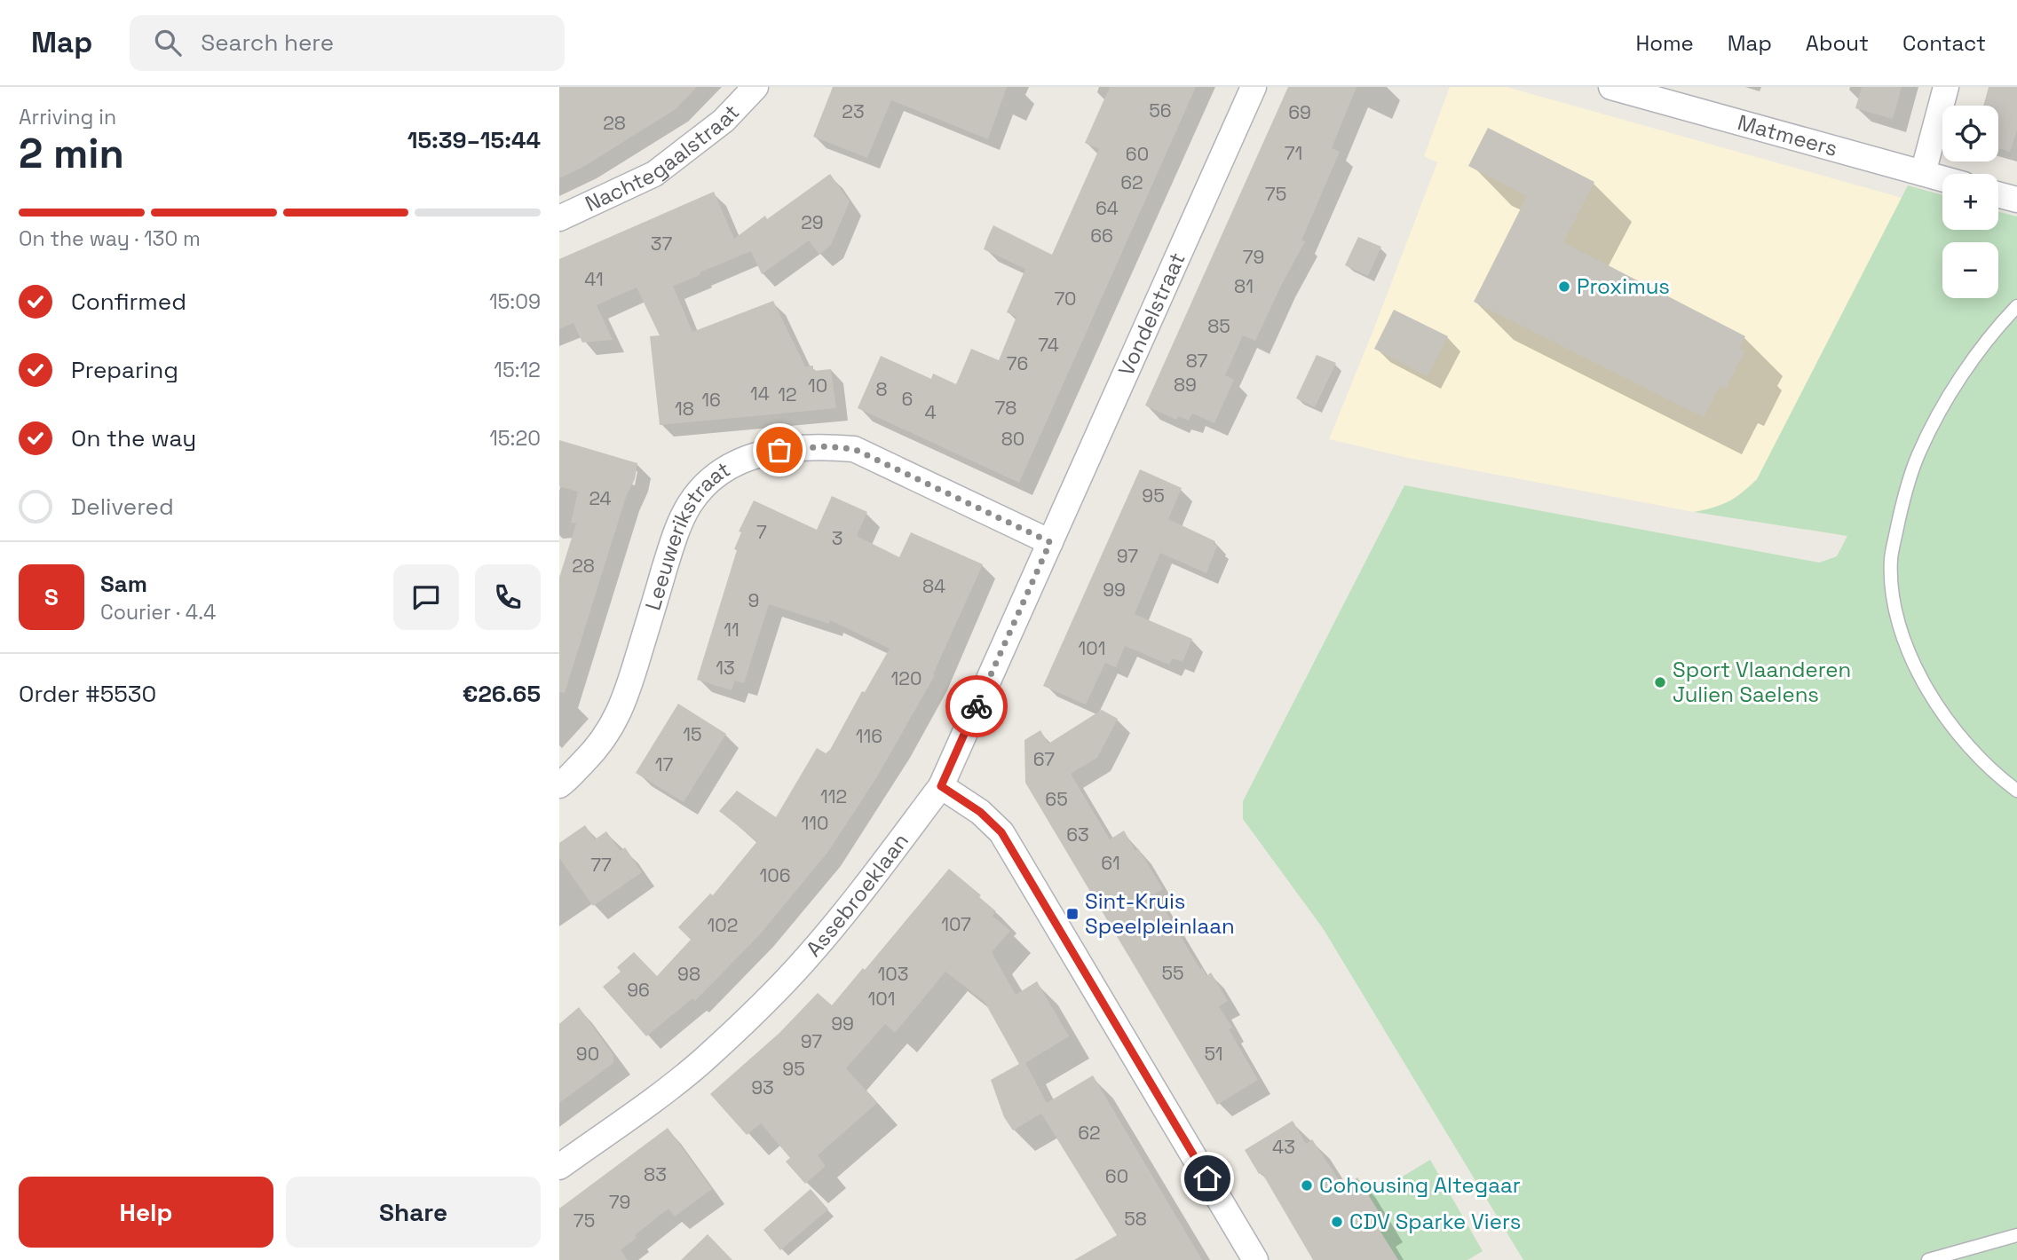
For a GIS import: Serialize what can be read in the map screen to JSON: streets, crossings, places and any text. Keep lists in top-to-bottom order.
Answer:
{
  "streets": {
    "street": [
      "Matmeers",
      "Nachtegaalstraat",
      "Vondelstraat",
      "Leeuwerikstraat",
      "Assebroeklaan"
    ]
  },
  "crossings": [
    ["Vondelstraat", "Leeuwerikstraat"],
    ["Vondelstraat", "Assebroeklaan"],
    ["Leeuwerikstraat", "Assebroeklaan"]
  ],
  "places": {
    "other": [
      "Proximus",
      "Sport Vlaanderen Julien Saelens",
      "Cohousing Altegaar",
      "CDV Sparke Viers"
    ],
    "transit": ["Sint-Kruis Speelpleinlaan"]
  },
  "house_numbers": [
    "56",
    "23",
    "69",
    "28",
    "71",
    "60",
    "62",
    "75",
    "64",
    "29",
    "66",
    "37",
    "79",
    "41",
    "81",
    "70",
    "85",
    "74",
    "87",
    "76",
    "89",
    "10",
    "8",
    "14",
    "12",
    "6",
    "16",
    "78",
    "18",
    "4",
    "80",
    "95",
    "24",
    "7",
    "3",
    "97",
    "28",
    "84",
    "99",
    "9",
    "11",
    "101",
    "13",
    "120",
    "15",
    "116",
    "67",
    "17",
    "112",
    "65",
    "110",
    "63",
    "61",
    "77",
    "106",
    "107",
    "102",
    "55",
    "98",
    "103",
    "96",
    "101",
    "99",
    "97",
    "90",
    "51",
    "95",
    "93",
    "62",
    "43",
    "83",
    "60",
    "79",
    "58",
    "75"
  ],
  "page": {
    "header": "Map",
    "search": "Search here",
    "nav": [
      "Home",
      "Map",
      "About",
      "Contact"
    ],
    "heading": ["2 min", "Arriving in", "15:39–15:44"],
    "panel": [
      "Sam",
      "Courier · 4.4",
      "Order #5530",
      "€26.65"
    ],
    "map_buttons": ["+", "−"],
    "bar": "On the way · 130 m",
    "list": [
      ["Confirmed", "15:09"],
      ["Preparing", "15:12"],
      ["On the way", "15:20"],
      "Delivered"
    ],
    "round": "S",
    "buttons": ["Help", "Share"]
  }
}
